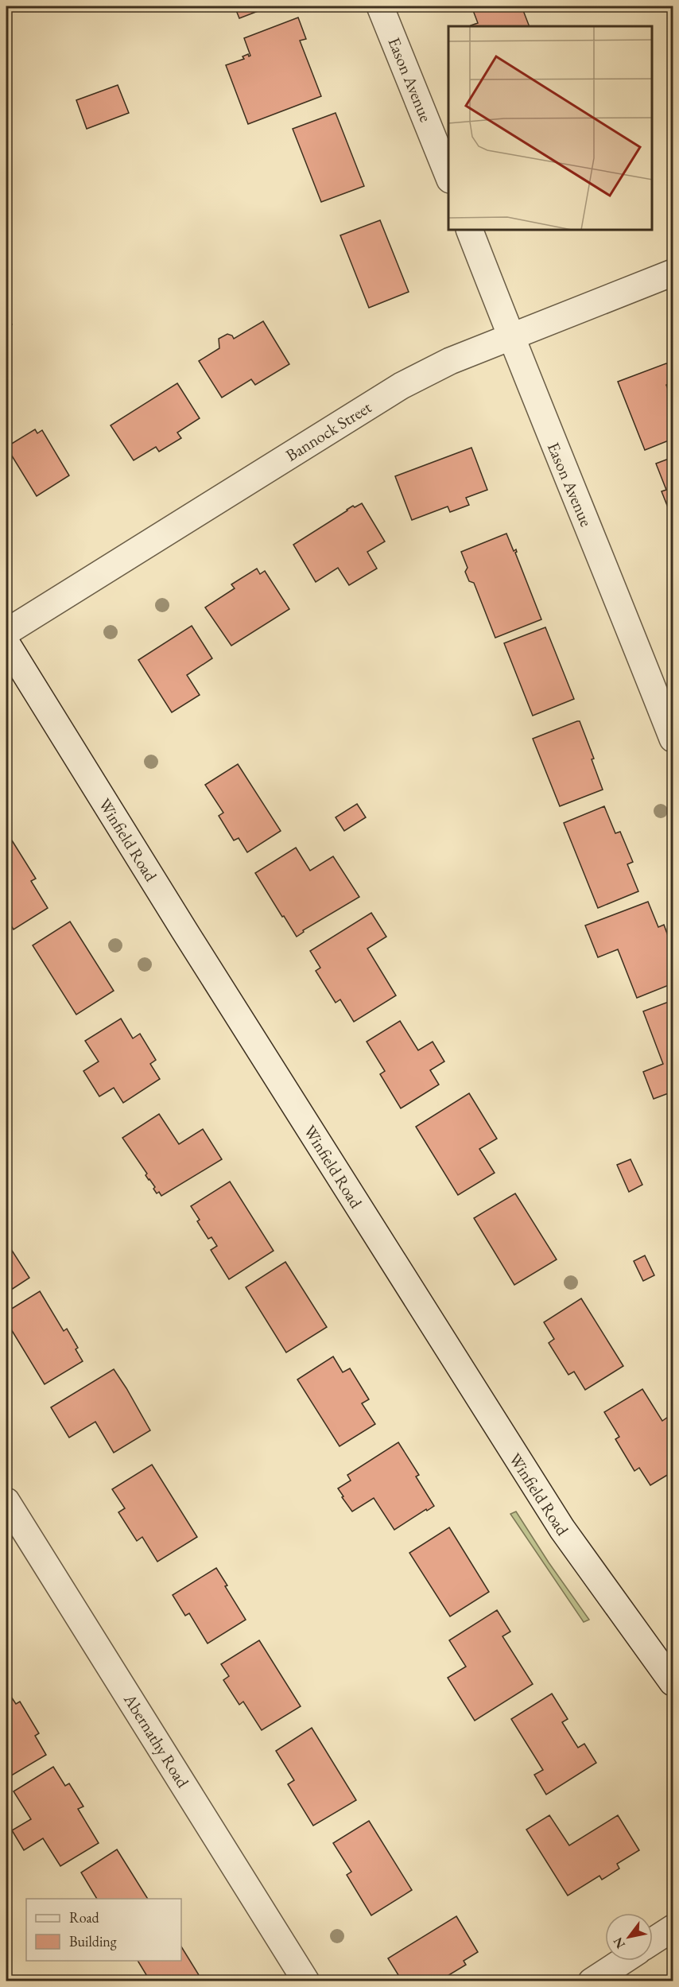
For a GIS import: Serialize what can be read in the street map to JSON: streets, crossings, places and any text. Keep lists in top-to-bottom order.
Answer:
{
  "streets": {
    "street": [
      "Eason Avenue",
      "Bannock Street",
      "Winfield Road",
      "Abernathy Road"
    ]
  },
  "crossings": [
    ["Eason Avenue", "Bannock Street"]
  ],
  "legend": ["Road", "Building"],
  "north": "bottom left"
}
